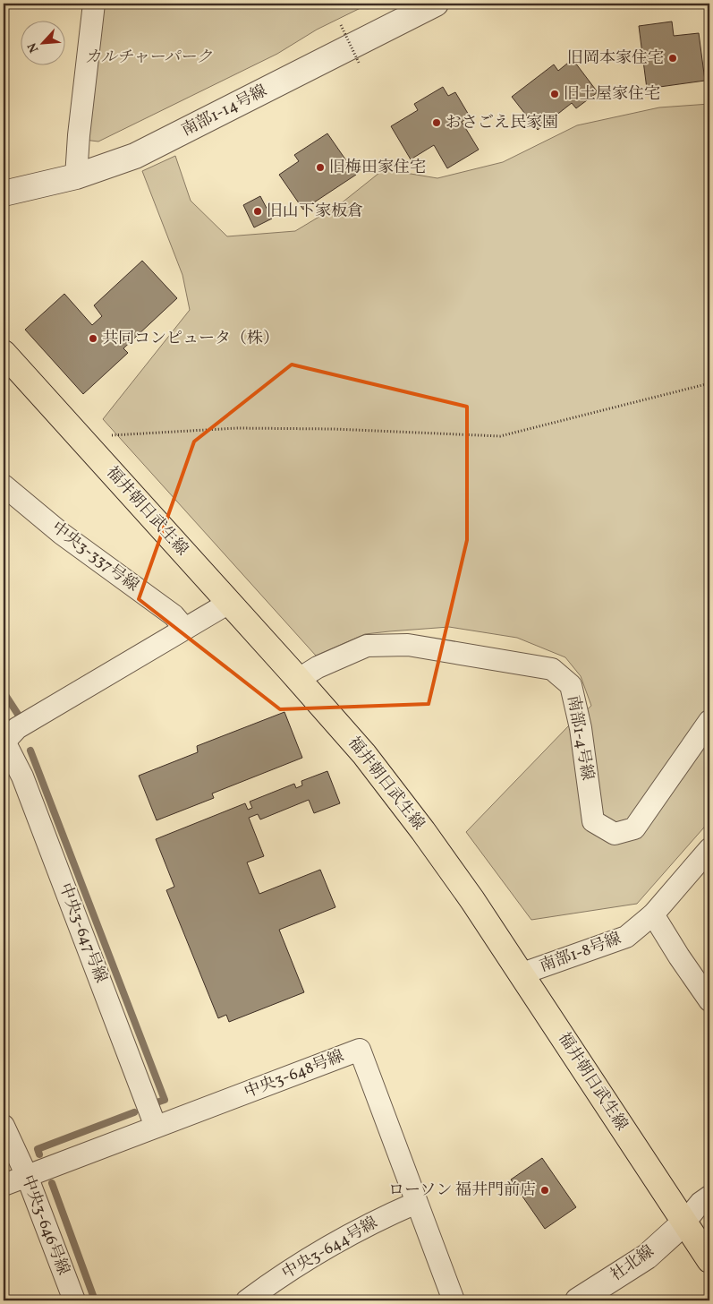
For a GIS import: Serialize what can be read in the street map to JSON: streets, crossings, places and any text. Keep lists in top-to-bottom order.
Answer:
{
  "streets": {
    "main road": ["福井朝日武生線"],
    "street": [
      "南部1-14号線",
      "中央3-337号線",
      "南部1-4号線",
      "中央3-647号線",
      "南部1-8号線",
      "中央3-648号線",
      "中央3-646号線",
      "中央3-644号線",
      "社北線"
    ]
  },
  "crossings": [
    ["福井朝日武生線", "南部1-4号線"],
    ["福井朝日武生線", "南部1-8号線"],
    ["福井朝日武生線", "社北線"],
    ["中央3-647号線", "中央3-648号線"],
    ["中央3-648号線", "中央3-646号線"],
    ["中央3-648号線", "中央3-644号線"]
  ],
  "parks": ["カルチャーパーク"],
  "places": [
    "旧岡本家住宅",
    "旧土屋家住宅",
    "おさごえ民家園",
    "旧梅田家住宅",
    "旧山下家板倉",
    "共同コンピュータ（株）",
    "ローソン 福井門前店"
  ],
  "north": "bottom left"
}
